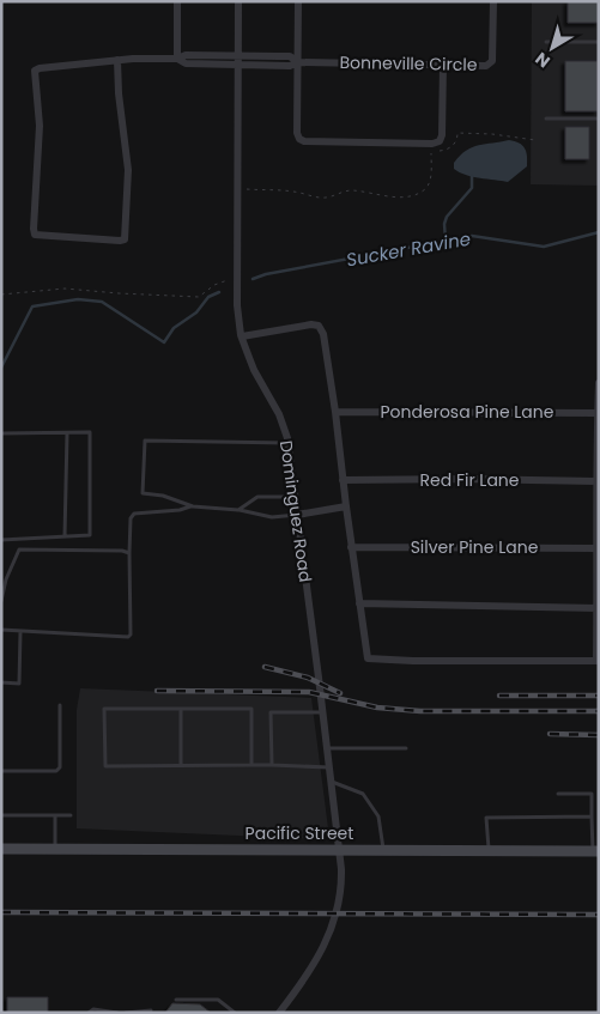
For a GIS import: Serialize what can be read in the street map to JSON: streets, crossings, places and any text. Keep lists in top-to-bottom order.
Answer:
{
  "streets": {
    "main road": ["Pacific Street"],
    "street": [
      "Bonneville Circle",
      "Ponderosa Pine Lane",
      "Red Fir Lane",
      "Dominguez Road",
      "Silver Pine Lane"
    ]
  },
  "crossings": [
    ["Bonneville Circle", "Dominguez Road"],
    ["Dominguez Road", "Pacific Street"]
  ],
  "water": ["Sucker Ravine"],
  "north": "bottom left"
}
